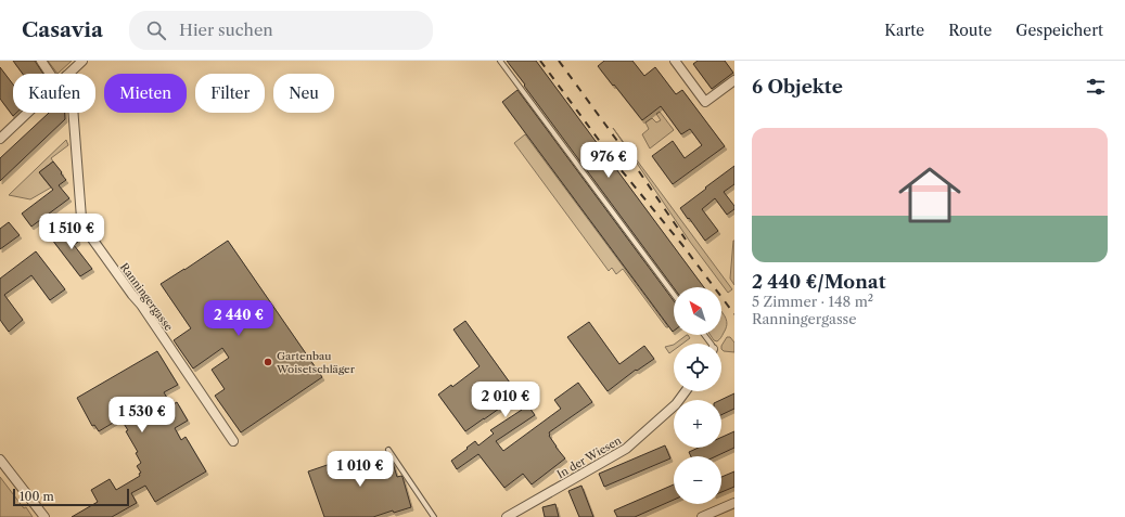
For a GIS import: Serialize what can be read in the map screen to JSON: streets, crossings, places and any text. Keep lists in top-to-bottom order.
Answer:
{
  "streets": {
    "street": ["Ranningergasse", "In der Wiesen"]
  },
  "places": ["Gartenbau Woisetschläger"],
  "scale_bar": "100 m",
  "north": "top left",
  "page": {
    "header": "Casavia",
    "search": "Hier suchen",
    "nav": ["Karte", "Route", "Gespeichert"],
    "heading": "6 Objekte",
    "chip": [
      "Kaufen",
      "Mieten",
      "Filter",
      "Neu"
    ],
    "list": [
      {
        "name": "2 440 €/Monat",
        "note": "5 Zimmer · 148 m² · Ranningergasse"
      }
    ],
    "price": [
      "976 €",
      "1 510 €",
      "2 440 €",
      "2 010 €",
      "1 530 €",
      "1 010 €"
    ],
    "map_buttons": ["+", "−"],
    "scale": "100 m"
  }
}
